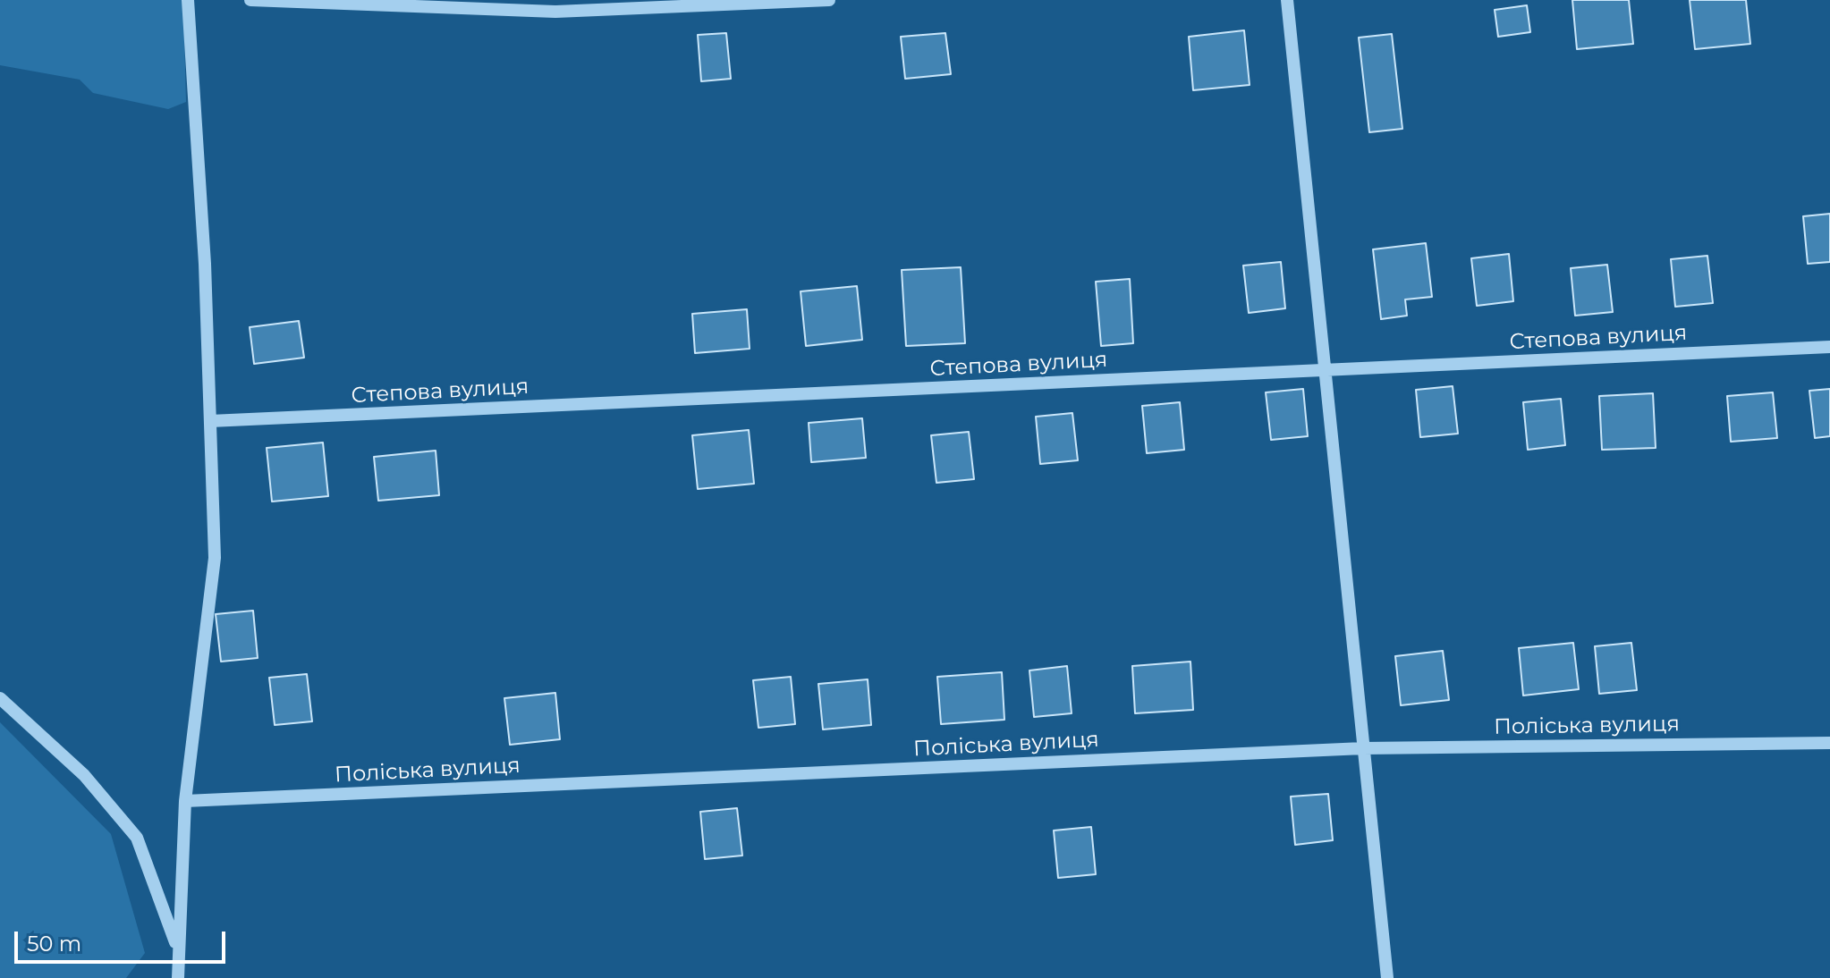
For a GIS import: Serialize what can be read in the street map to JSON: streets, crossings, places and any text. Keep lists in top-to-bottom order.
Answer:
{
  "streets": {
    "street": ["Степова вулиця", "Поліська вулиця"]
  },
  "scale_bar": "50 m"
}
